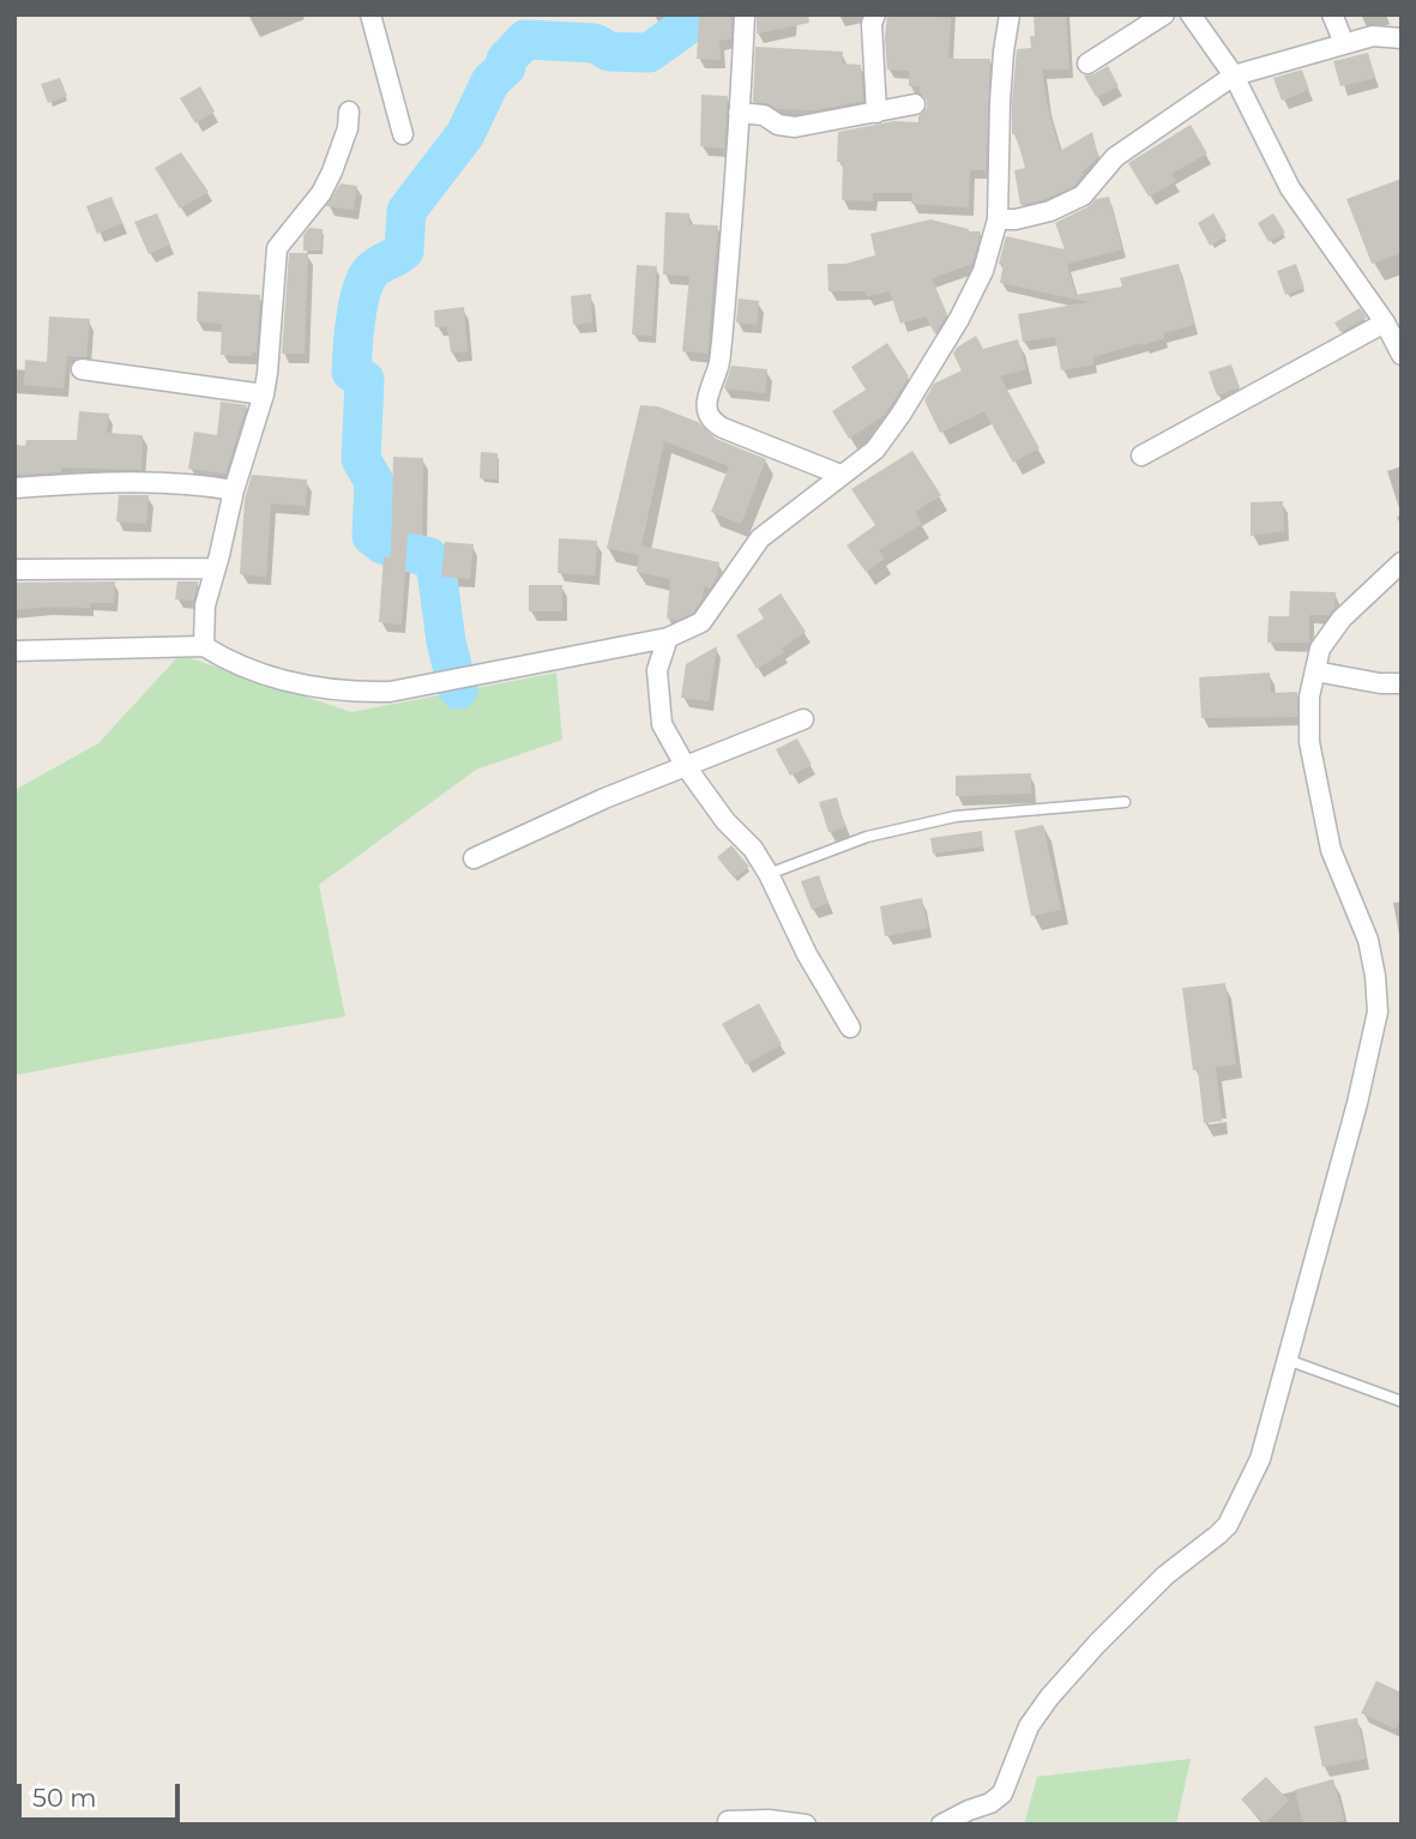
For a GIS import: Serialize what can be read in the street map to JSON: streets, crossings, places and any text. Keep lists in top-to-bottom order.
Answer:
{
  "scale_bar": "50 m"
}
